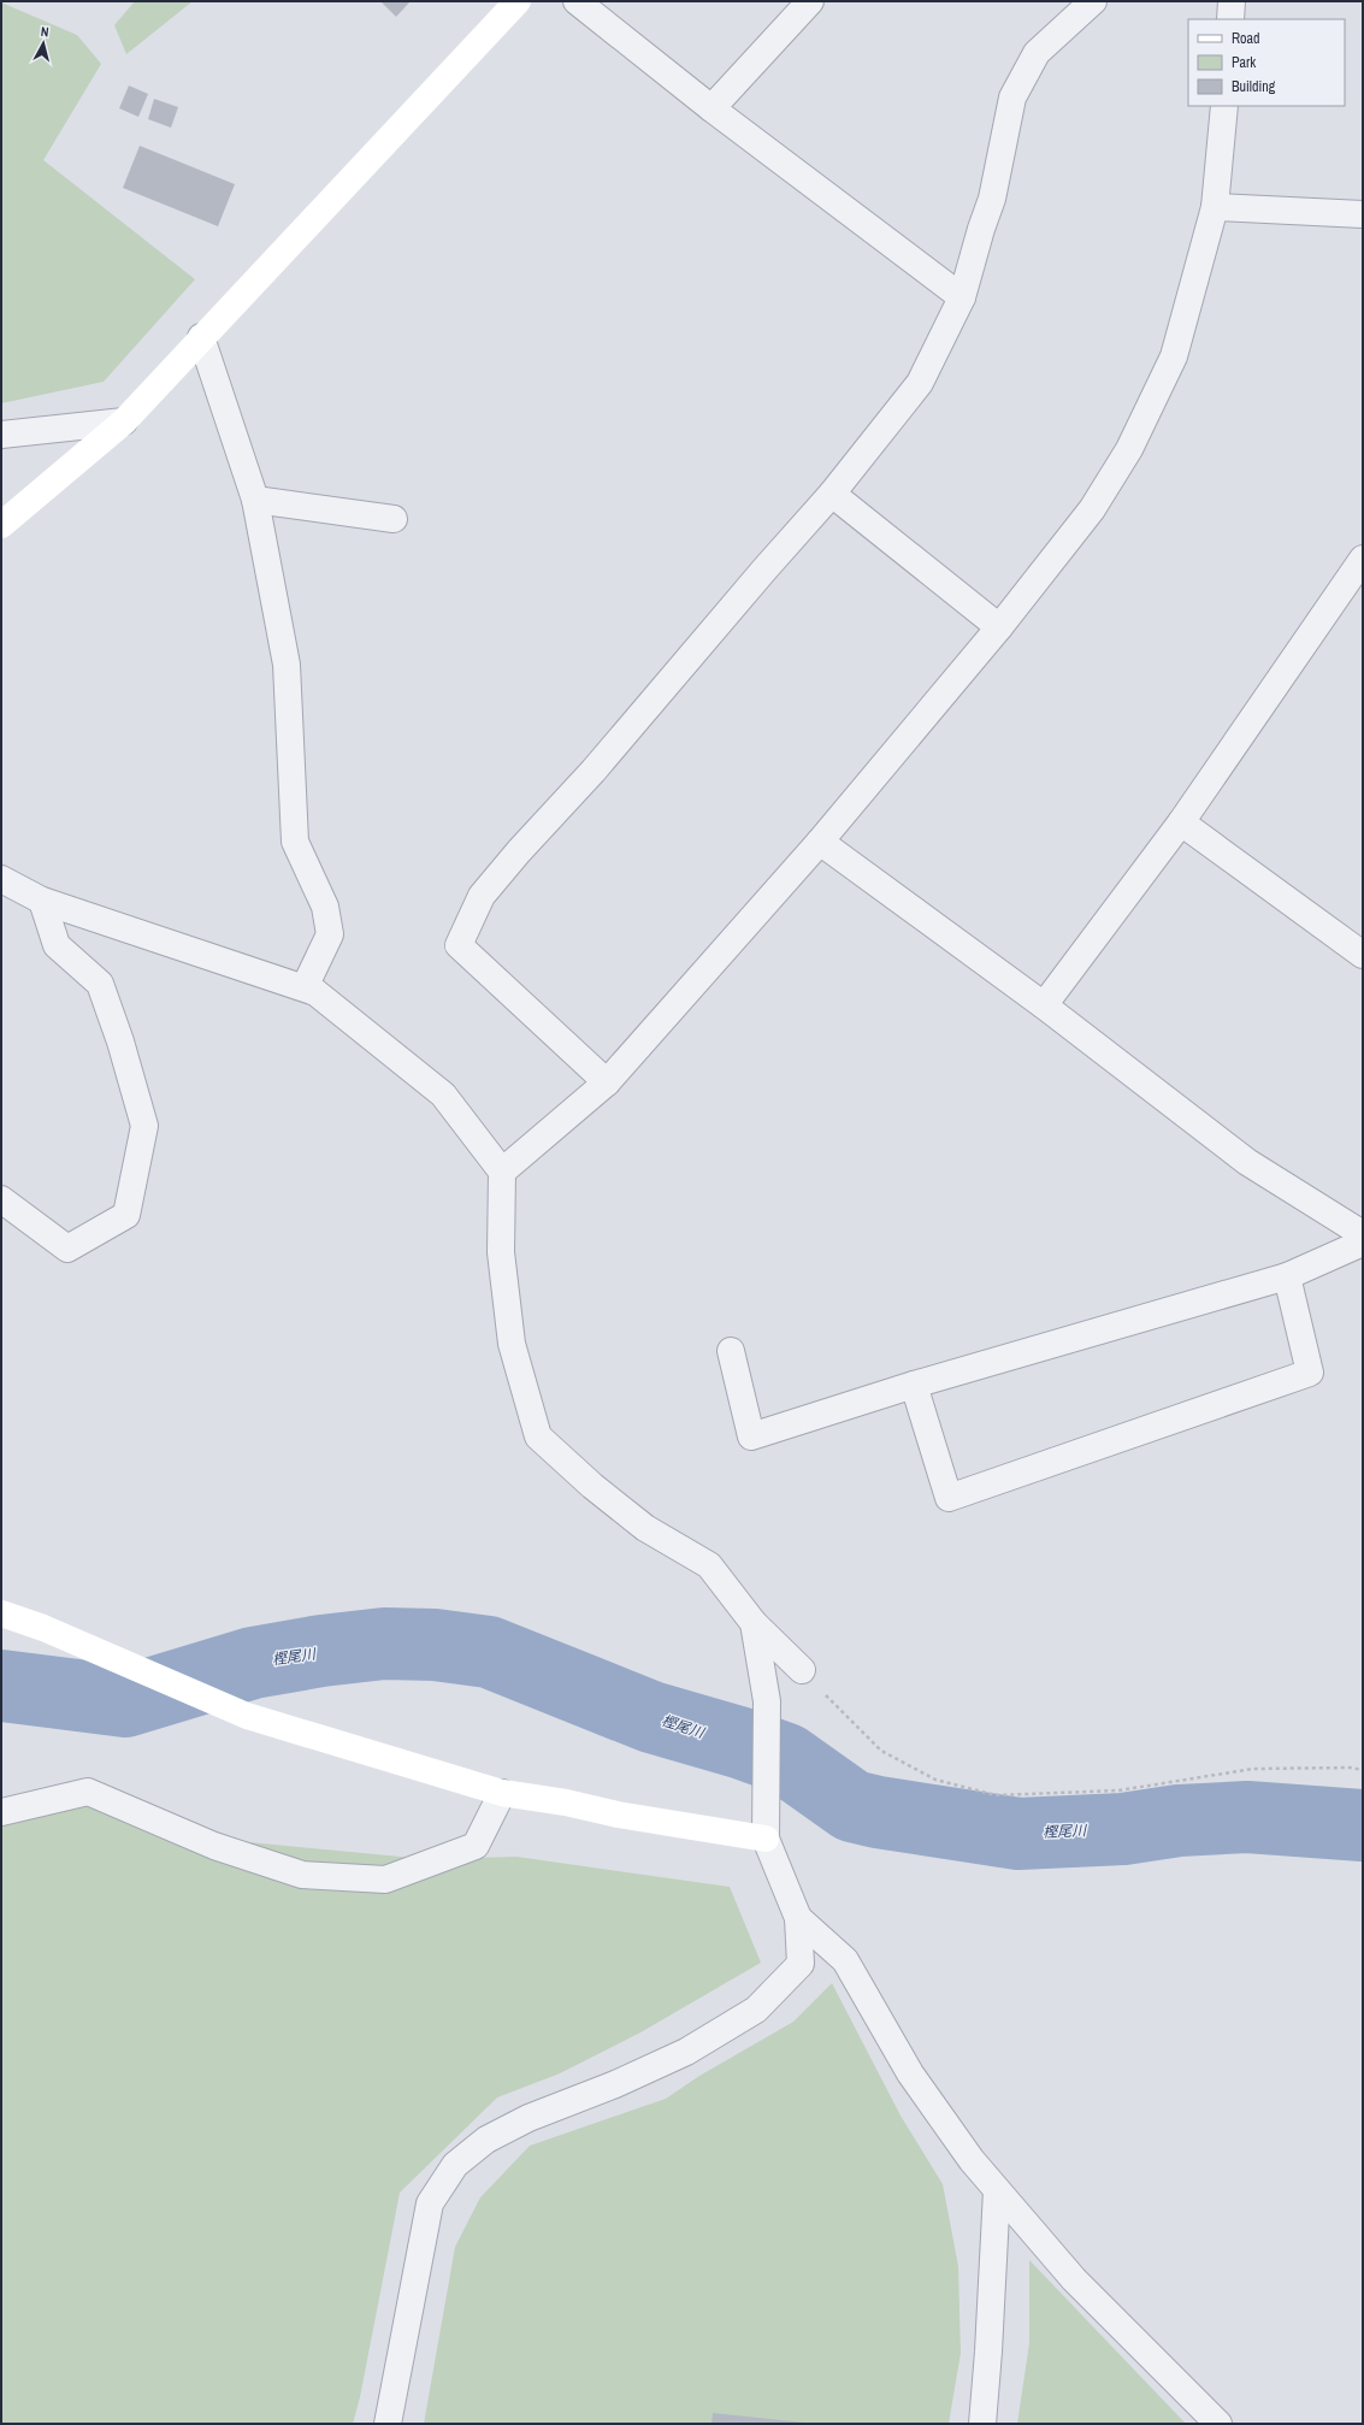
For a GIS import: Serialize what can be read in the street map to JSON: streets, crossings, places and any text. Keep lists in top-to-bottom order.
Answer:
{
  "water": ["樫尾川"],
  "legend": ["Road", "Park", "Building"],
  "north": "top"
}
